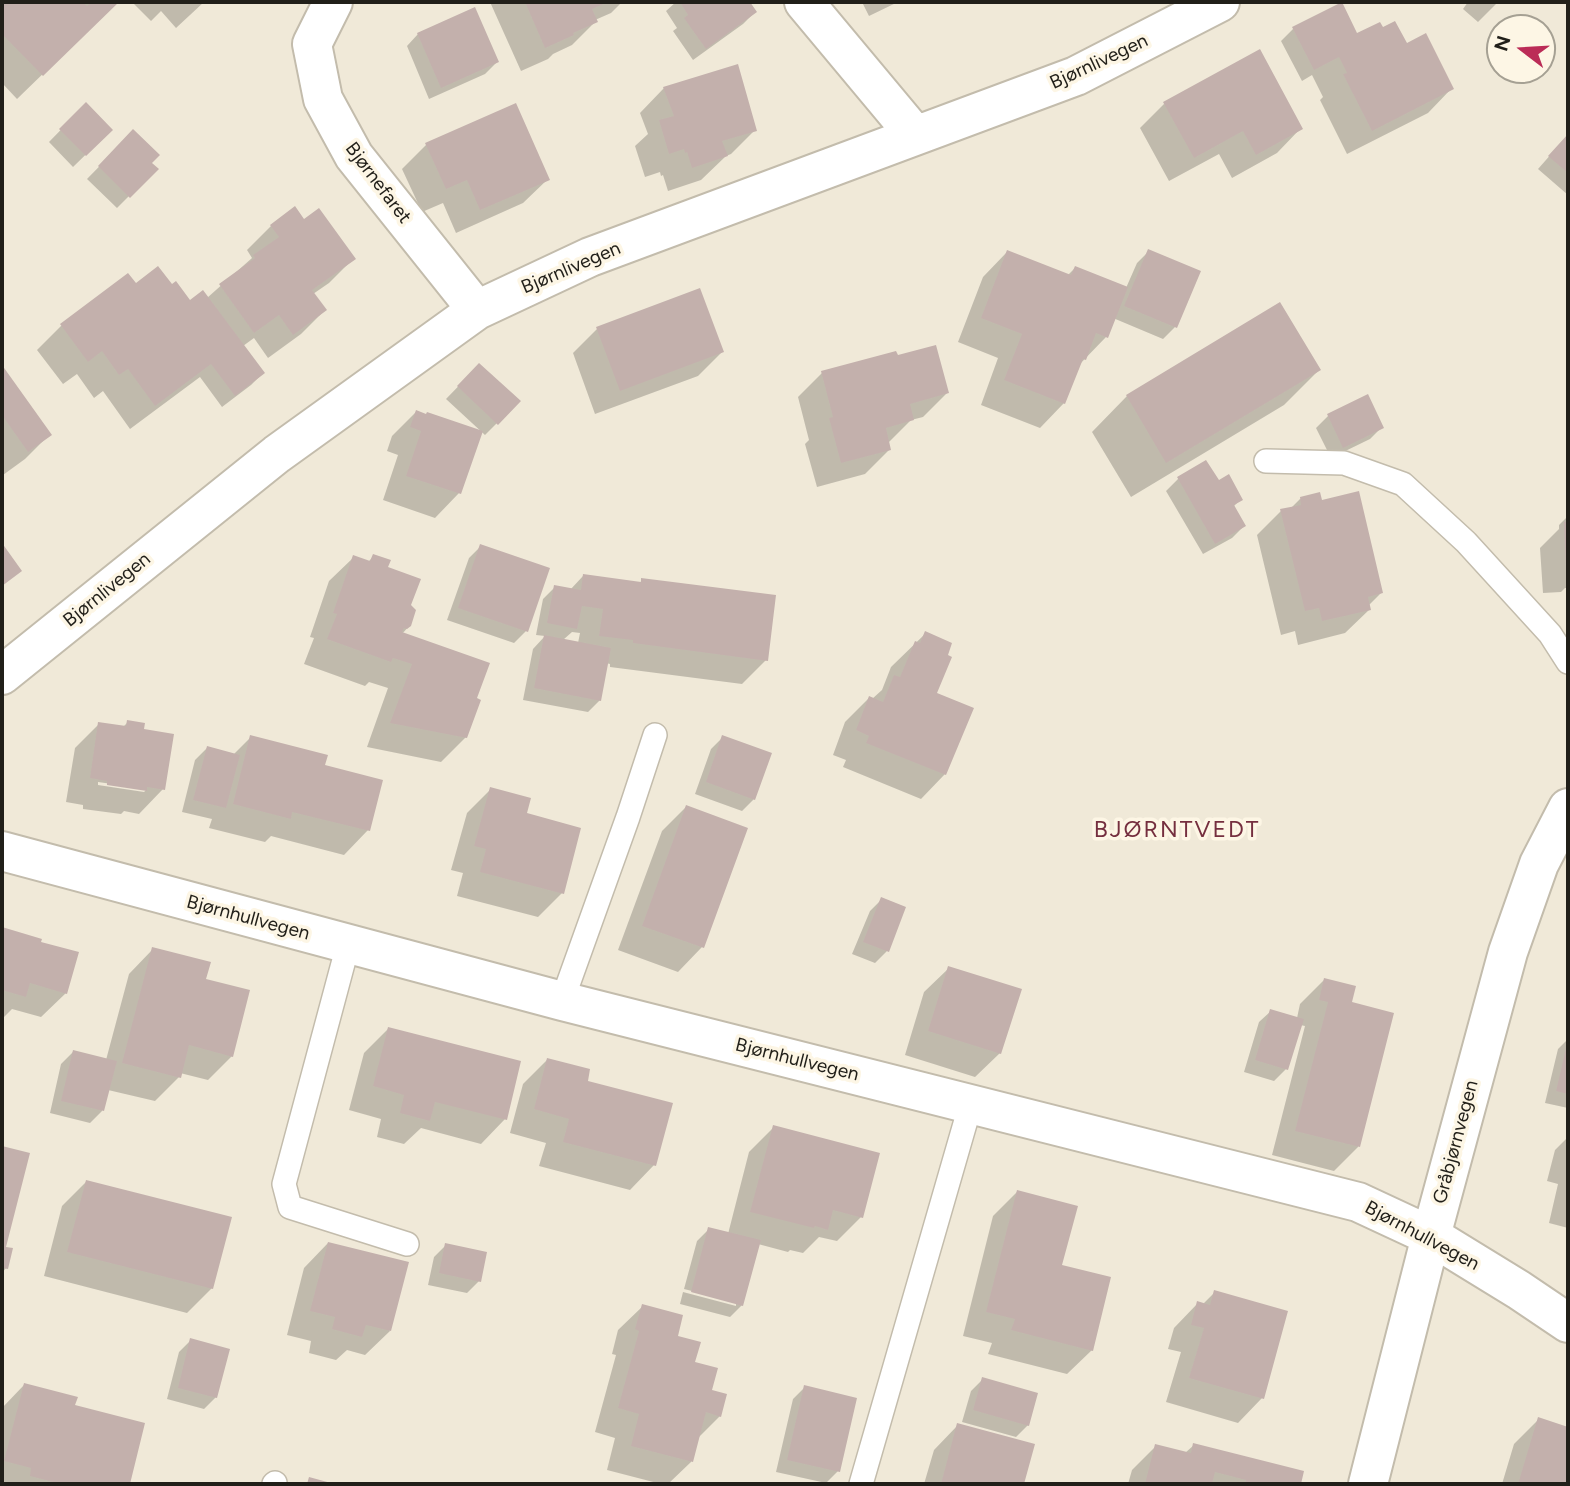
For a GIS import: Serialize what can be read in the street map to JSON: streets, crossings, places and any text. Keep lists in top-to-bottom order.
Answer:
{
  "streets": {
    "street": [
      "Bjørnlivegen",
      "Bjørnefaret",
      "Bjørnhullvegen",
      "Gråbjørnvegen"
    ]
  },
  "crossings": [
    ["Bjørnlivegen", "Bjørnefaret"],
    ["Bjørnhullvegen", "Gråbjørnvegen"]
  ],
  "districts": ["BJØRNTVEDT"],
  "north": "left"
}
